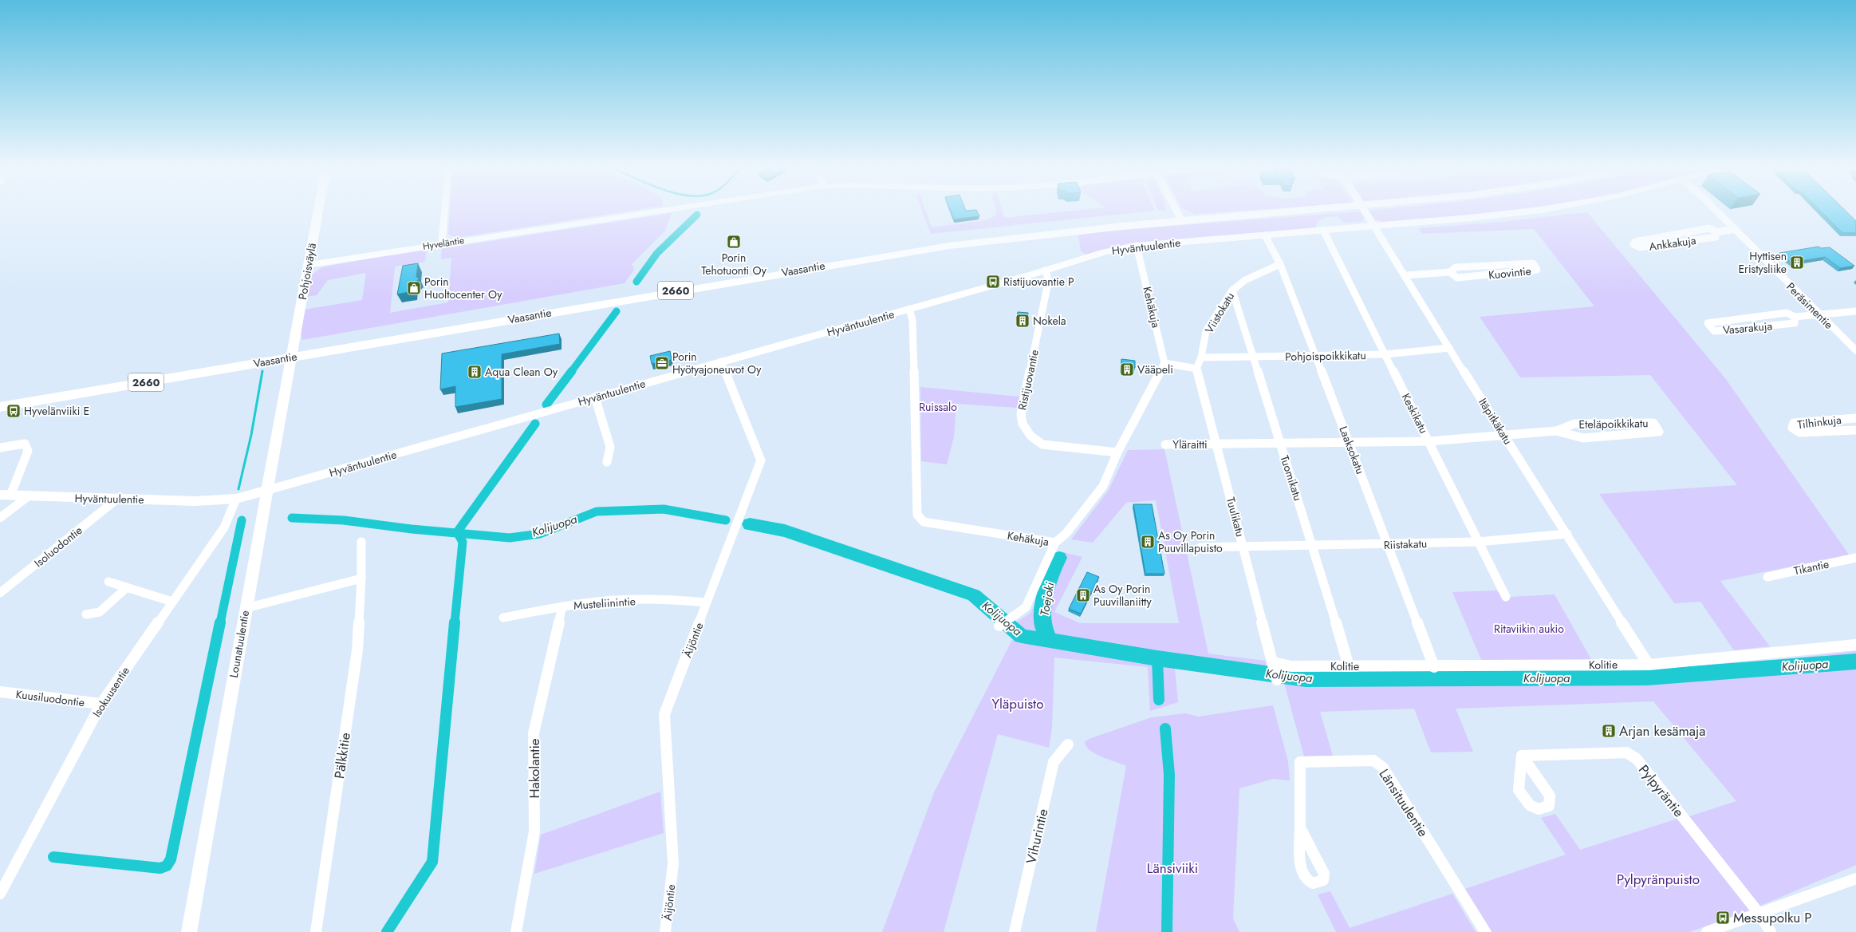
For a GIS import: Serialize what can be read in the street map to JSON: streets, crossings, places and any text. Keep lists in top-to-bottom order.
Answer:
{
  "streets": {
    "main road": ["Vaasantie", "2660"],
    "street": [
      "Hyveläntie",
      "Ankkakuja",
      "Hyväntuulentie",
      "Pohjoisväylä",
      "Kuovintie",
      "Peräsimentie",
      "Kehäkuja",
      "Viistokatu",
      "Vasarakuja",
      "Pohjoispoikkikatu",
      "Ristijuovantie",
      "Keskikatu",
      "Itäpitkäkatu",
      "Tilhinkuja",
      "Eteläpoikkikatu",
      "Yläraitti",
      "Laaksokatu",
      "Tuomikatu",
      "Tuulikatu",
      "Riistakatu",
      "Isoluodontie",
      "Tikantie",
      "Musteliinintie",
      "Äijöntie",
      "Lounatuulentie",
      "Kolitie",
      "Isokuusentie",
      "Kuusiluodontie",
      "Pälkkitie",
      "Hakolantie",
      "Pylpyräntie",
      "Länsituulentie",
      "Vihurintie"
    ]
  },
  "crossings": [
    ["Hyveläntie", "Pohjoisväylä"],
    ["Ankkakuja", "Peräsimentie"],
    ["Hyväntuulentie", "Kehäkuja"],
    ["Hyväntuulentie", "Ristijuovantie"],
    ["Hyväntuulentie", "Keskikatu"],
    ["Hyväntuulentie", "Itäpitkäkatu"],
    ["Hyväntuulentie", "Laaksokatu"],
    ["Hyväntuulentie", "Isoluodontie"],
    ["Hyväntuulentie", "Äijöntie"],
    ["Hyväntuulentie", "Lounatuulentie"],
    ["Hyväntuulentie", "Isokuusentie"],
    ["Vaasantie", "Pohjoisväylä"],
    ["Vaasantie", "2660"],
    ["Vaasantie", "Lounatuulentie"],
    ["Pohjoisväylä", "Lounatuulentie"],
    ["Kuovintie", "Itäpitkäkatu"],
    ["Peräsimentie", "Vasarakuja"],
    ["Kehäkuja", "Ristijuovantie"],
    ["Viistokatu", "Pohjoispoikkikatu"],
    ["Viistokatu", "Laaksokatu"],
    ["Viistokatu", "Tuomikatu"],
    ["Viistokatu", "Tuulikatu"],
    ["Pohjoispoikkikatu", "Keskikatu"],
    ["Pohjoispoikkikatu", "Itäpitkäkatu"],
    ["Pohjoispoikkikatu", "Laaksokatu"],
    ["Pohjoispoikkikatu", "Tuomikatu"],
    ["Keskikatu", "Eteläpoikkikatu"],
    ["Keskikatu", "Riistakatu"],
    ["Itäpitkäkatu", "Eteläpoikkikatu"],
    ["Itäpitkäkatu", "Riistakatu"],
    ["Itäpitkäkatu", "Kolitie"],
    ["Eteläpoikkikatu", "Yläraitti"],
    ["Eteläpoikkikatu", "Laaksokatu"],
    ["Eteläpoikkikatu", "Tuomikatu"],
    ["Eteläpoikkikatu", "Tuulikatu"],
    ["Yläraitti", "Tuulikatu"],
    ["Laaksokatu", "Riistakatu"],
    ["Laaksokatu", "Kolitie"],
    ["Tuomikatu", "Riistakatu"],
    ["Tuomikatu", "Kolitie"],
    ["Tuulikatu", "Riistakatu"],
    ["Tuulikatu", "Kolitie"],
    ["Musteliinintie", "Äijöntie"],
    ["Musteliinintie", "Hakolantie"],
    ["Isokuusentie", "Kuusiluodontie"]
  ],
  "water": ["Kolijuopa", "Toejoki"],
  "parks": [
    "Ruissalo",
    "Ritaviikin aukio",
    "Yläpuisto",
    "Länsiviiki",
    "Pylpyränpuisto"
  ],
  "places": {
    "shop": ["Porin Tehotuonti Oy", "Porin Huoltocenter Oy"],
    "building": [
      "Hyttisen Eristysliike",
      "Nokela",
      "Vääpeli",
      "Aqua Clean Oy",
      "As Oy Porin Puuvillapuisto",
      "As Oy Porin Puuvillaniitty",
      "Arjan kesämaja"
    ],
    "bus stop": ["Ristijuovantie P", "Hyvelänviiki E", "Messupolku P"],
    "office": ["Porin Hyötyajoneuvot Oy"]
  }
}
